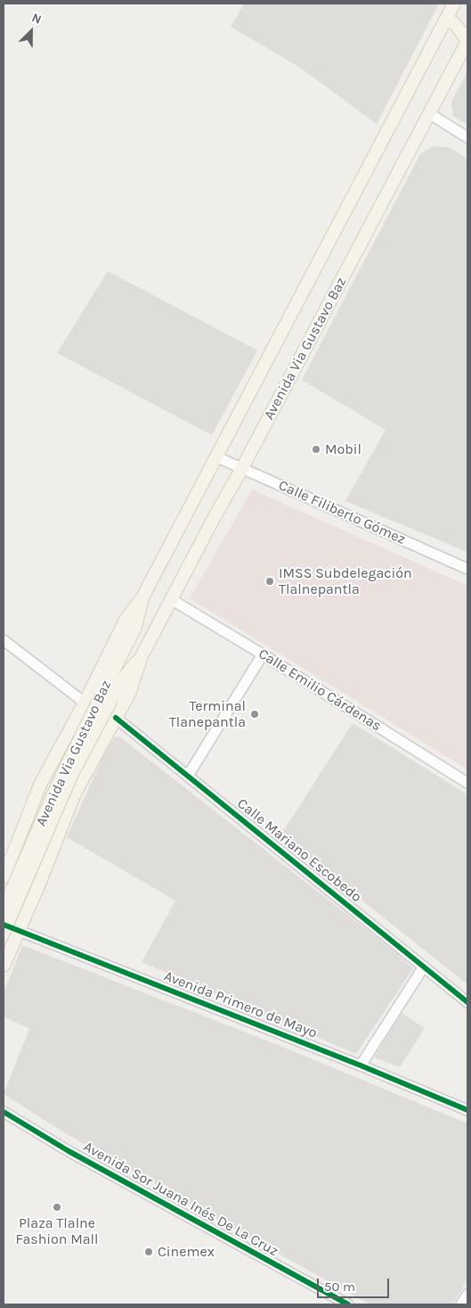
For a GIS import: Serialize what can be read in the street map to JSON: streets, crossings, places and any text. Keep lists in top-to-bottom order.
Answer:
{
  "streets": {
    "main road": ["Avenida Via Gustavo Baz"],
    "street": [
      "Calle Filiberto Gómez",
      "Calle Emilio Cárdenas",
      "Calle Mariano Escobedo",
      "Avenida Primero de Mayo",
      "Avenida Sor Juana Inés De La Cruz"
    ]
  },
  "crossings": [
    ["Avenida Via Gustavo Baz", "Calle Filiberto Gómez"],
    ["Avenida Via Gustavo Baz", "Calle Emilio Cárdenas"],
    ["Avenida Via Gustavo Baz", "Calle Mariano Escobedo"],
    ["Avenida Via Gustavo Baz", "Avenida Primero de Mayo"]
  ],
  "places": [
    "Mobil",
    "IMSS Subdelegación Tlalnepantla",
    "Terminal Tlanepantla",
    "Plaza Tlalne Fashion Mall",
    "Cinemex"
  ],
  "scale_bar": "50 m",
  "north": "top right"
}
